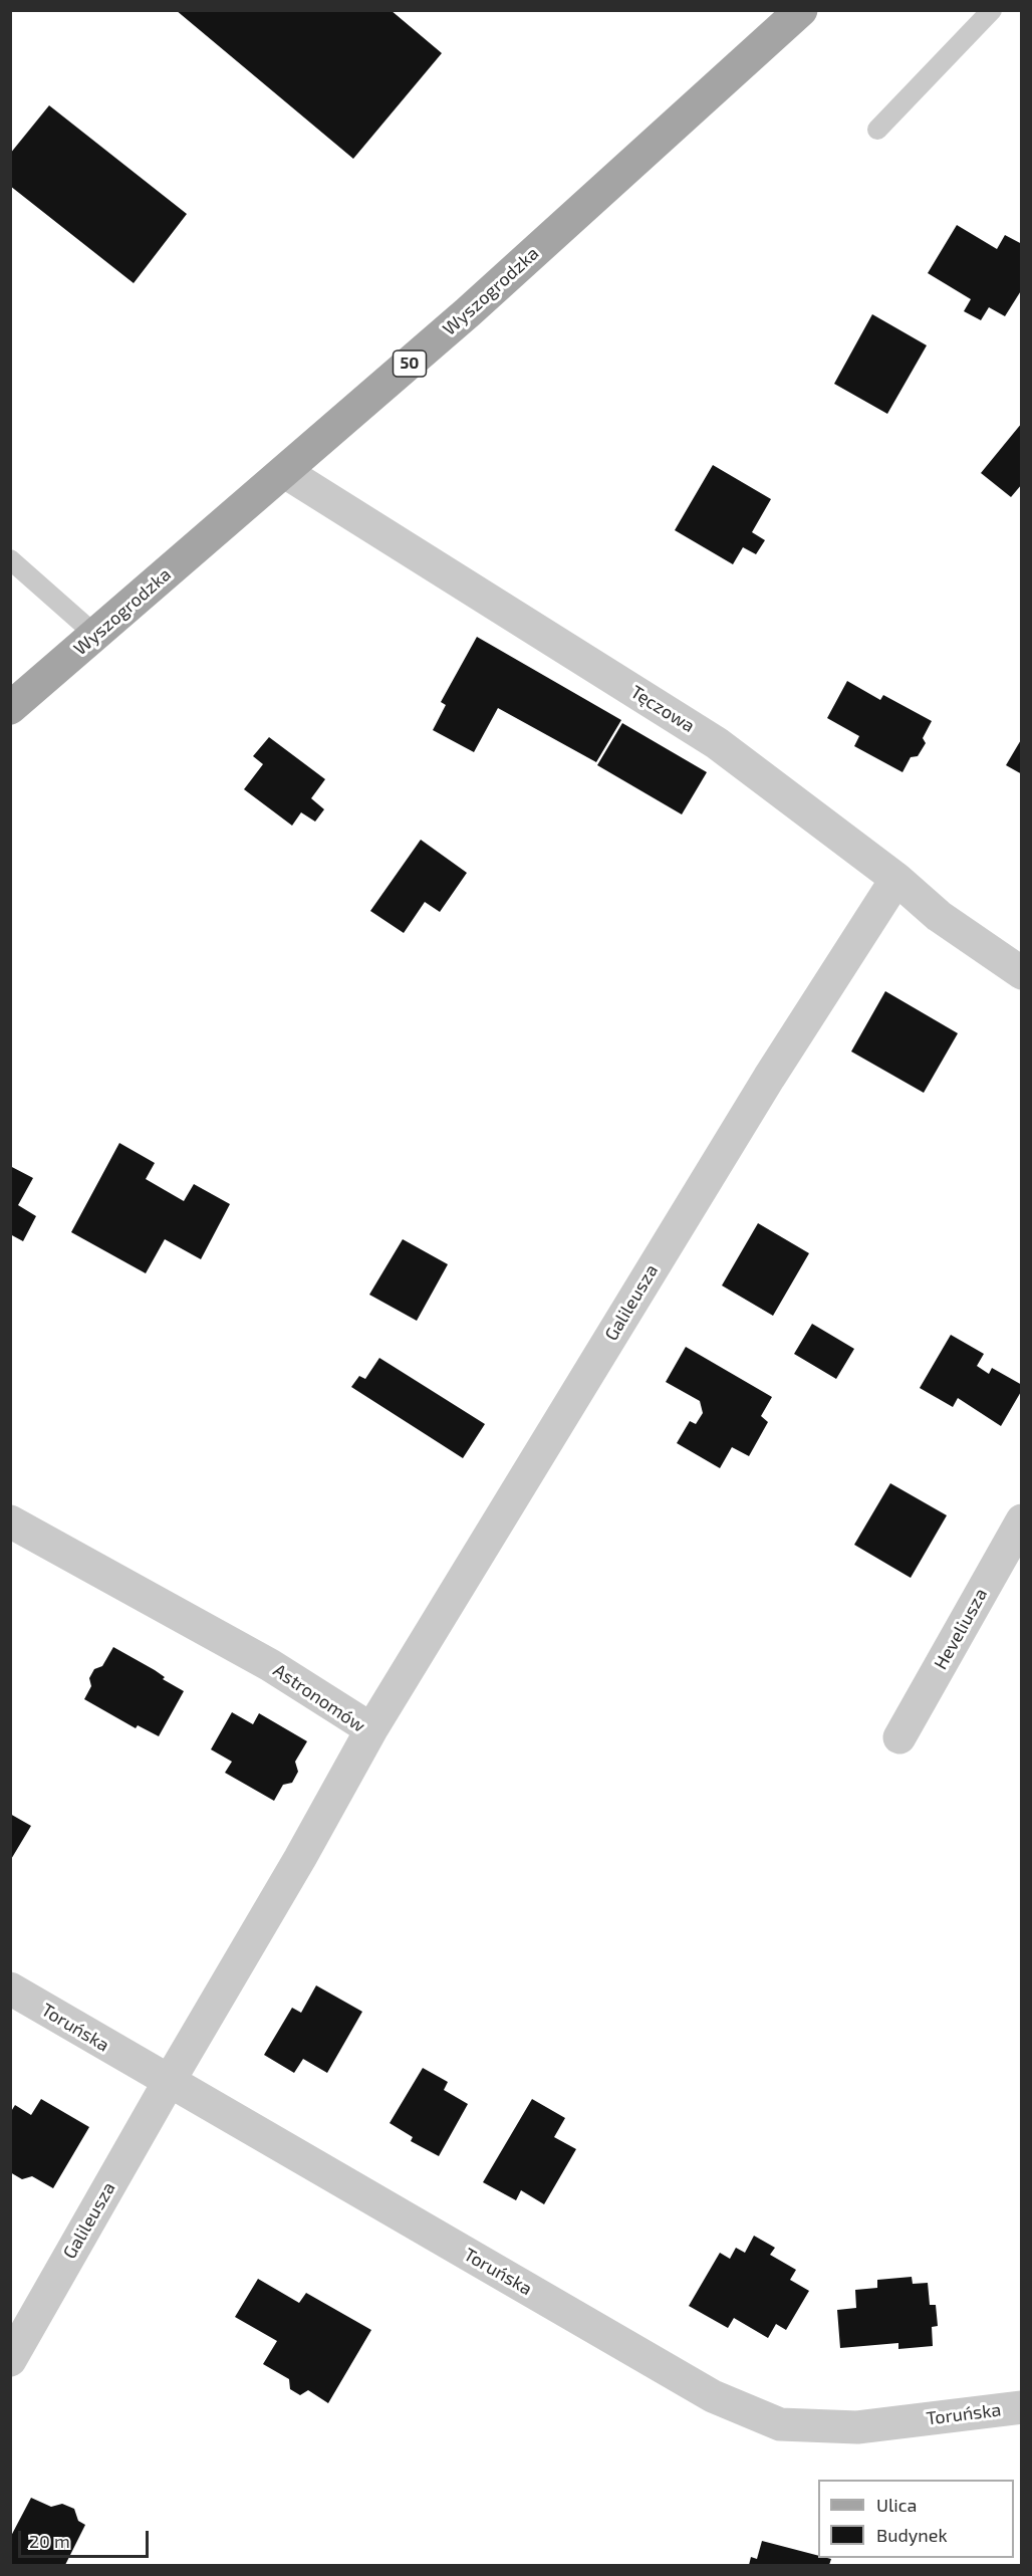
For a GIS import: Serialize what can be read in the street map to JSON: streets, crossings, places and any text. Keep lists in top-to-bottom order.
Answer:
{
  "streets": {
    "main road": ["Wyszogrodzka", "50"],
    "street": [
      "Tęczowa",
      "Galileusza",
      "Heveliusza",
      "Astronomów",
      "Toruńska"
    ]
  },
  "crossings": [
    ["Wyszogrodzka", "Tęczowa"],
    ["Tęczowa", "Galileusza"],
    ["Galileusza", "Astronomów"],
    ["Galileusza", "Toruńska"],
    ["Astronomów", "Toruńska"]
  ],
  "legend": ["Ulica", "Budynek"],
  "scale_bar": "20 m"
}
